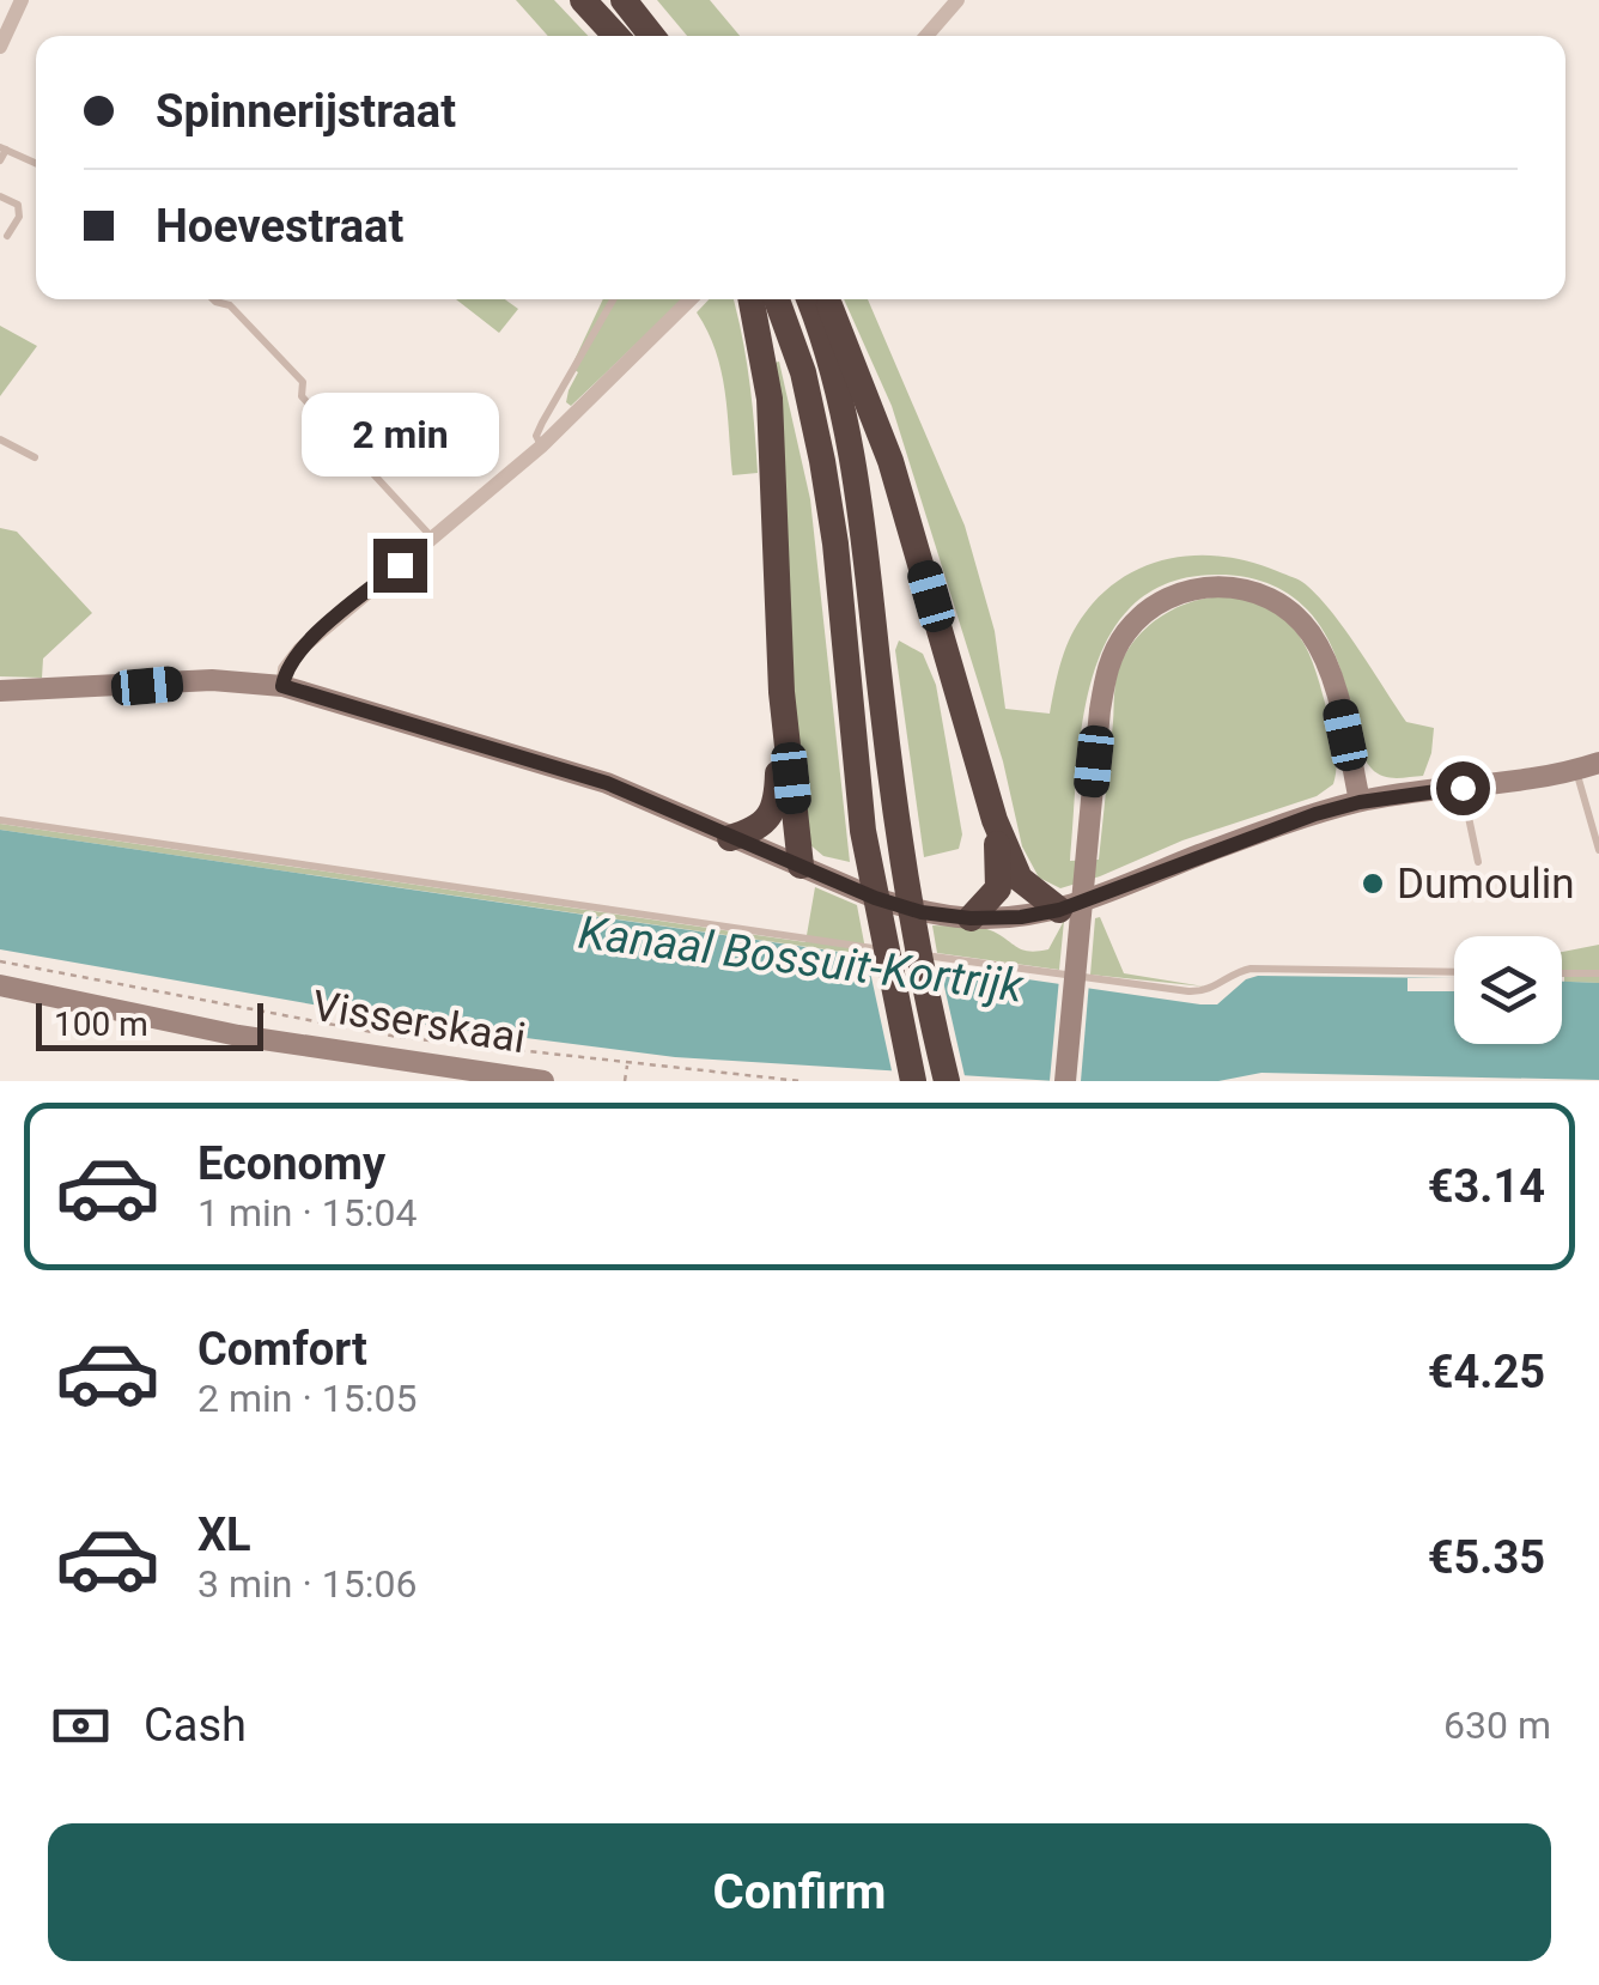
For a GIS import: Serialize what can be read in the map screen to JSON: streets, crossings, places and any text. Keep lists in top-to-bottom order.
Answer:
{
  "streets": {
    "street": ["Visserskaai"]
  },
  "water": ["Kanaal Bossuit-Kortrijk"],
  "places": ["Dumoulin"],
  "scale_bar": "100 m",
  "page": {
    "banner": ["Spinnerijstraat", "Hoevestraat"],
    "bubble": "2 min",
    "scale": "100 m",
    "list": [
      {
        "name": "Economy",
        "note": "1 min · 15:04",
        "value": "€3.14"
      },
      {
        "name": "Comfort",
        "note": "2 min · 15:05",
        "value": "€4.25"
      },
      {
        "name": "XL",
        "note": "3 min · 15:06",
        "value": "€5.35"
      }
    ],
    "pay": ["Cash", "630 m"],
    "buttons": "Confirm"
  }
}
